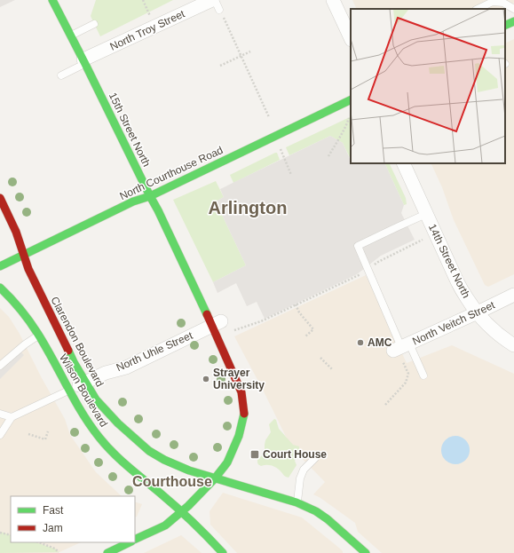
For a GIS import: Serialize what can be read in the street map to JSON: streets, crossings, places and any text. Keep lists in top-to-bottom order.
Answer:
{
  "streets": {
    "main road": [
      "15th Street North",
      "North Courthouse Road",
      "Clarendon Boulevard",
      "Wilson Boulevard"
    ],
    "street": [
      "North Troy Street",
      "14th Street North",
      "North Veitch Street",
      "North Uhle Street"
    ]
  },
  "crossings": [
    ["North Troy Street", "15th Street North"],
    ["15th Street North", "North Courthouse Road"],
    ["15th Street North", "Clarendon Boulevard"],
    ["15th Street North", "North Uhle Street"],
    ["North Courthouse Road", "Clarendon Boulevard"],
    ["14th Street North", "North Veitch Street"],
    ["Clarendon Boulevard", "North Uhle Street"],
    ["North Uhle Street", "Wilson Boulevard"]
  ],
  "districts": ["Arlington", "Courthouse"],
  "places": {
    "other": ["AMC", "Strayer University"],
    "transit": ["Court House"]
  },
  "legend": ["Fast", "Jam"]
}
